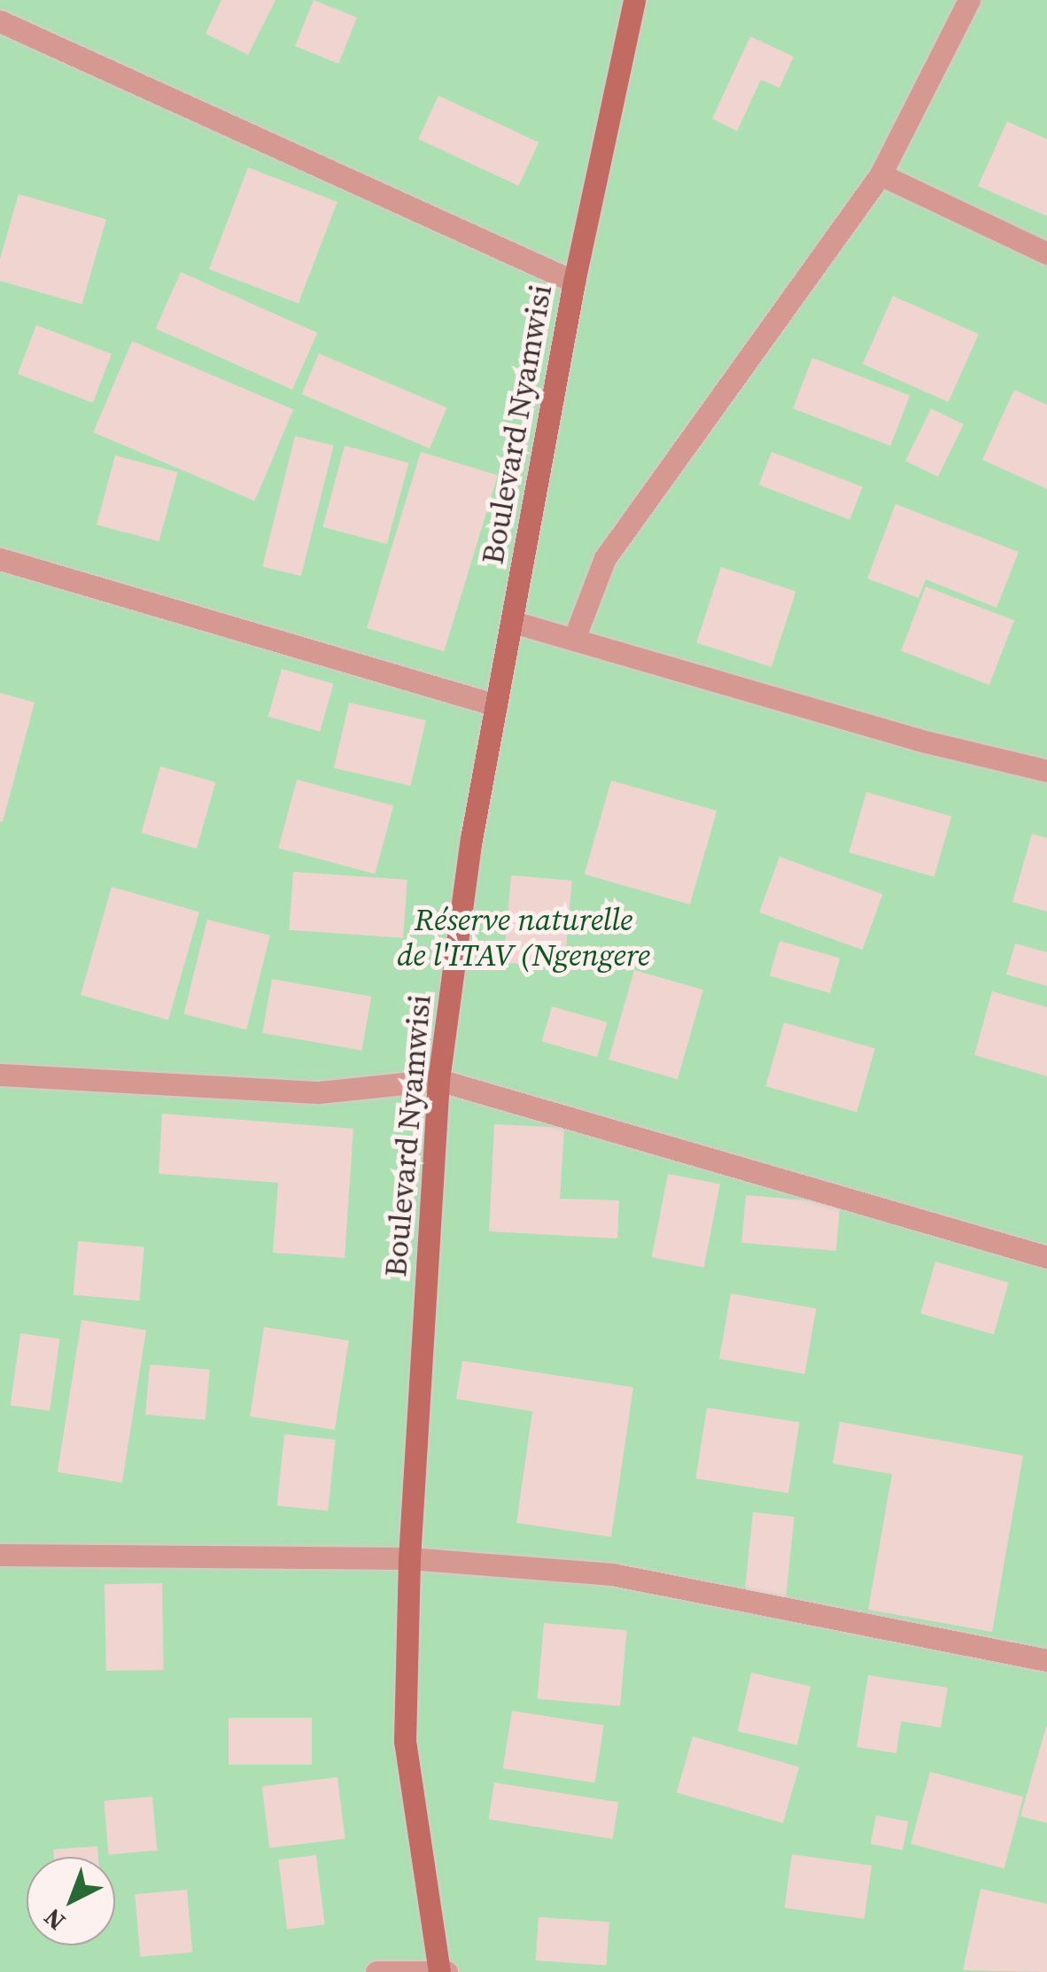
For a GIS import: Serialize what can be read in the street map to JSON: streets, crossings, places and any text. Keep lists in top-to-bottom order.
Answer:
{
  "streets": {
    "main road": ["Boulevard Nyamwisi"]
  },
  "parks": ["Réserve naturelle de l'ITAV (Ngengere"],
  "north": "bottom left"
}
